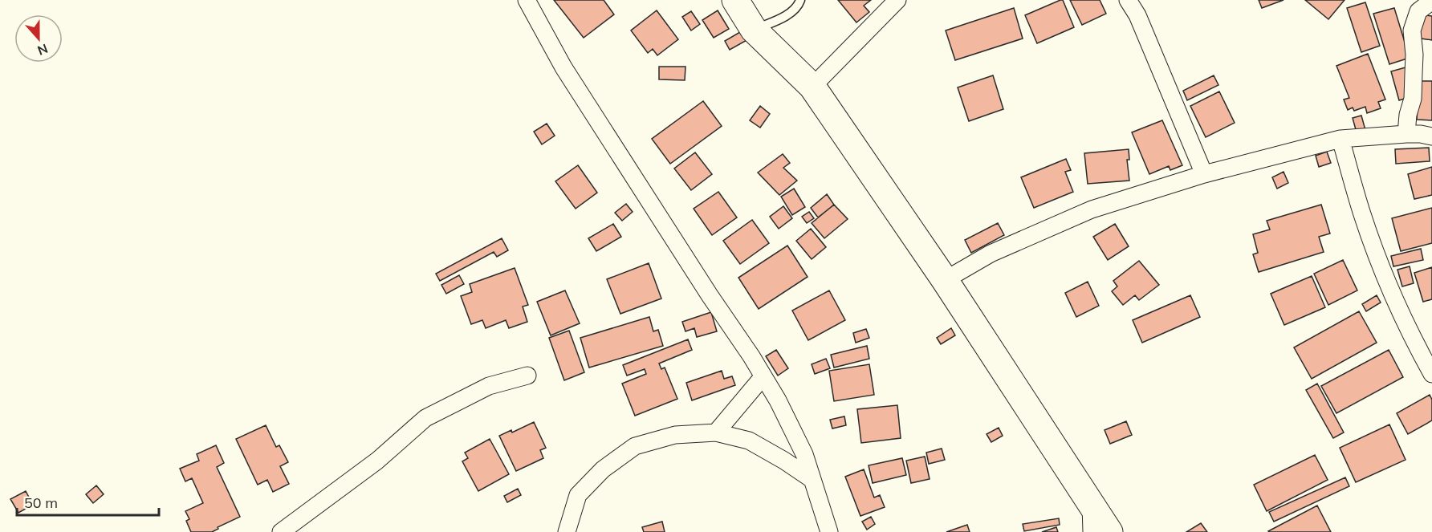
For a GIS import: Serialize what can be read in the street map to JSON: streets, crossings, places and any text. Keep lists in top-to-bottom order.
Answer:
{
  "scale_bar": "50 m",
  "north": "bottom"
}
